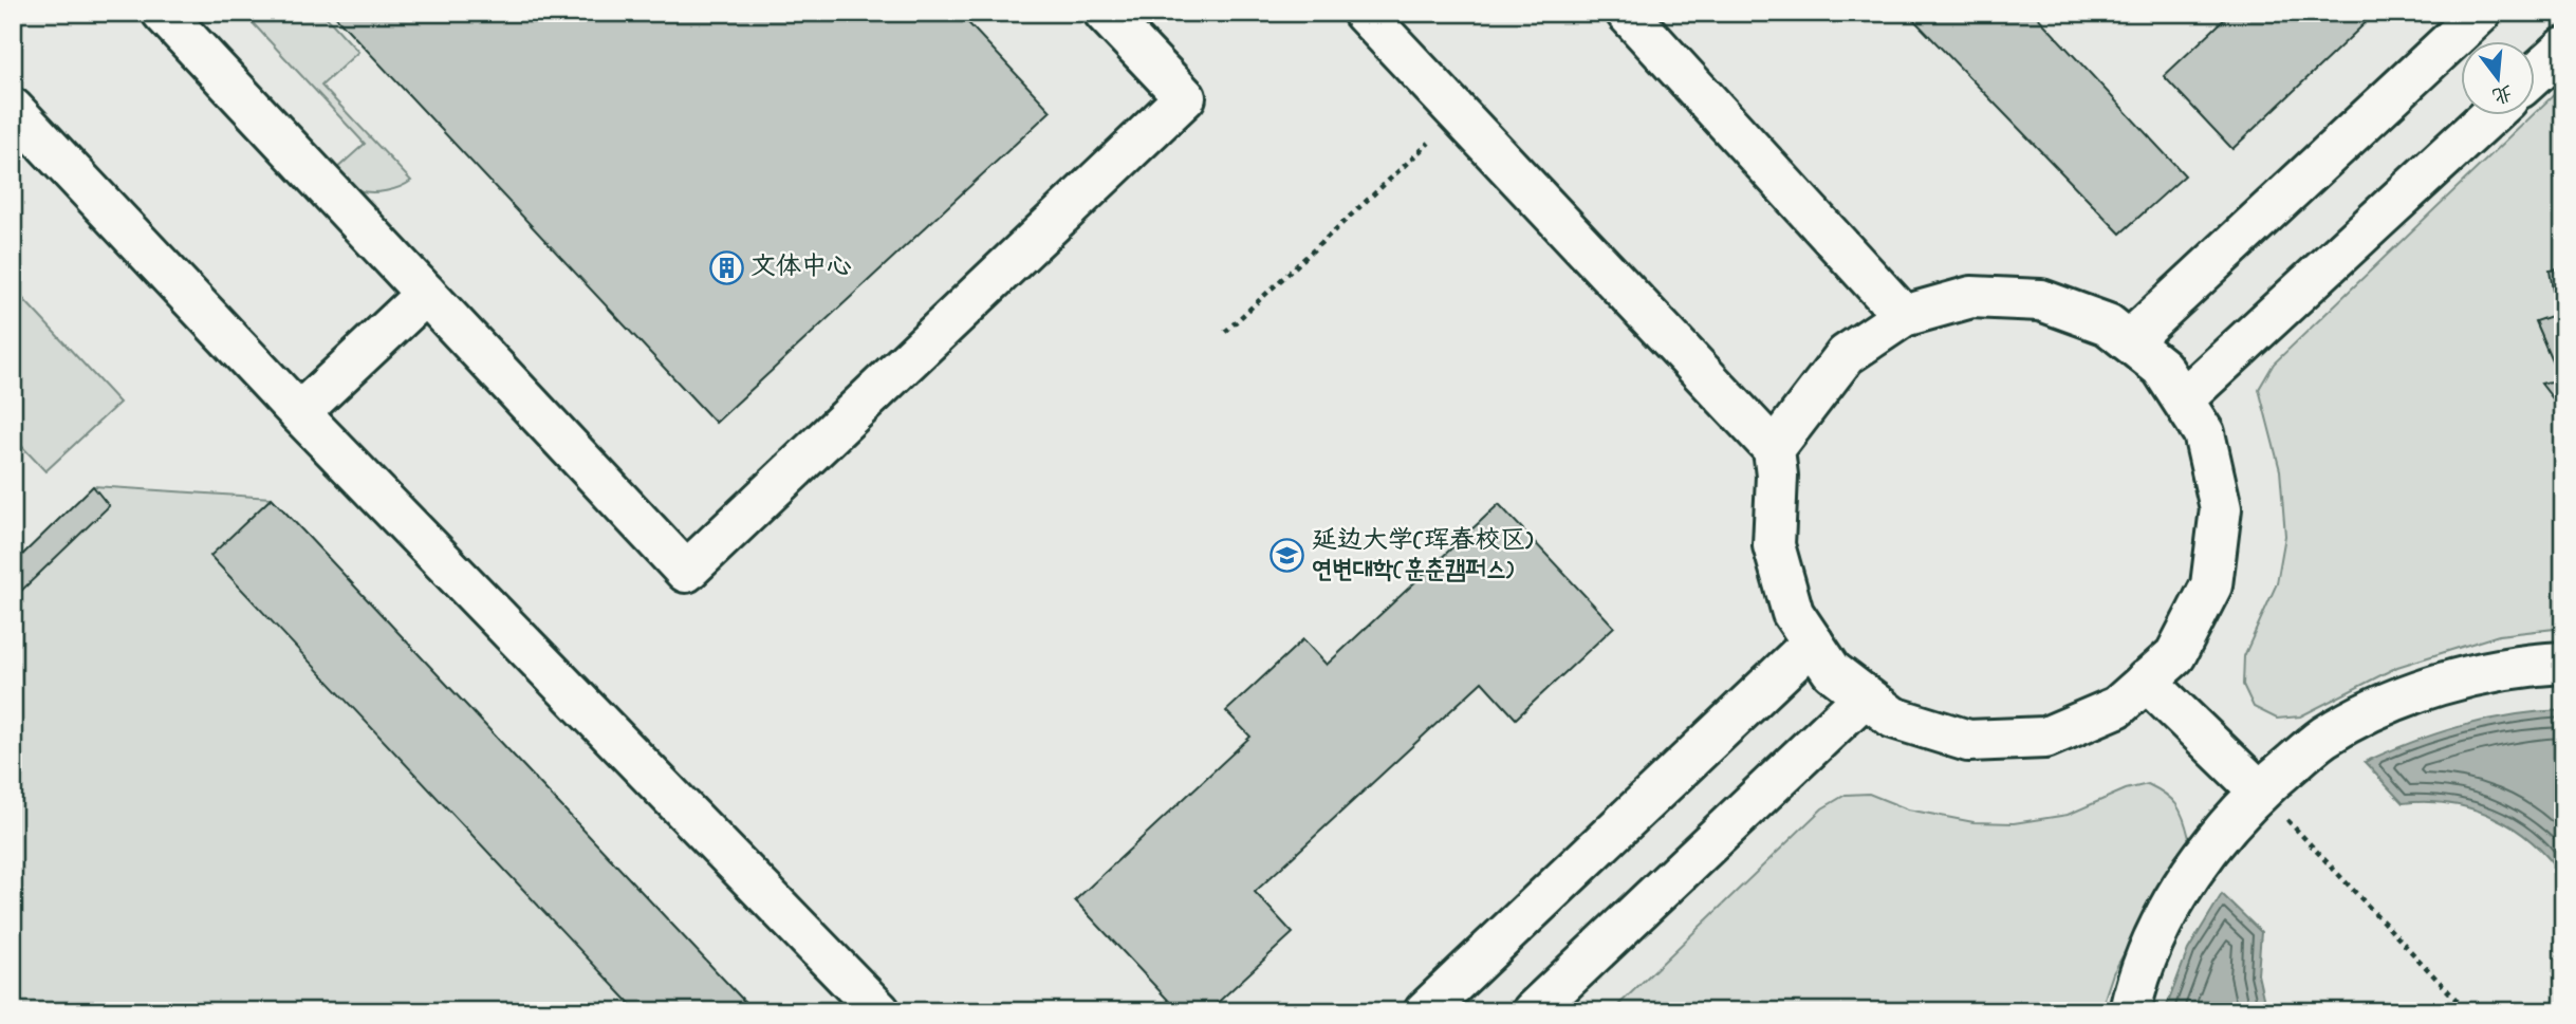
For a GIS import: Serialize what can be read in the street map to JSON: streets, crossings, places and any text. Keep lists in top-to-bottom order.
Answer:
{
  "places": {
    "building": ["文体中心"],
    "school or university": ["延边大学(珲春校区) 연변대학(훈춘캠퍼스)"]
  },
  "north": "bottom"
}
